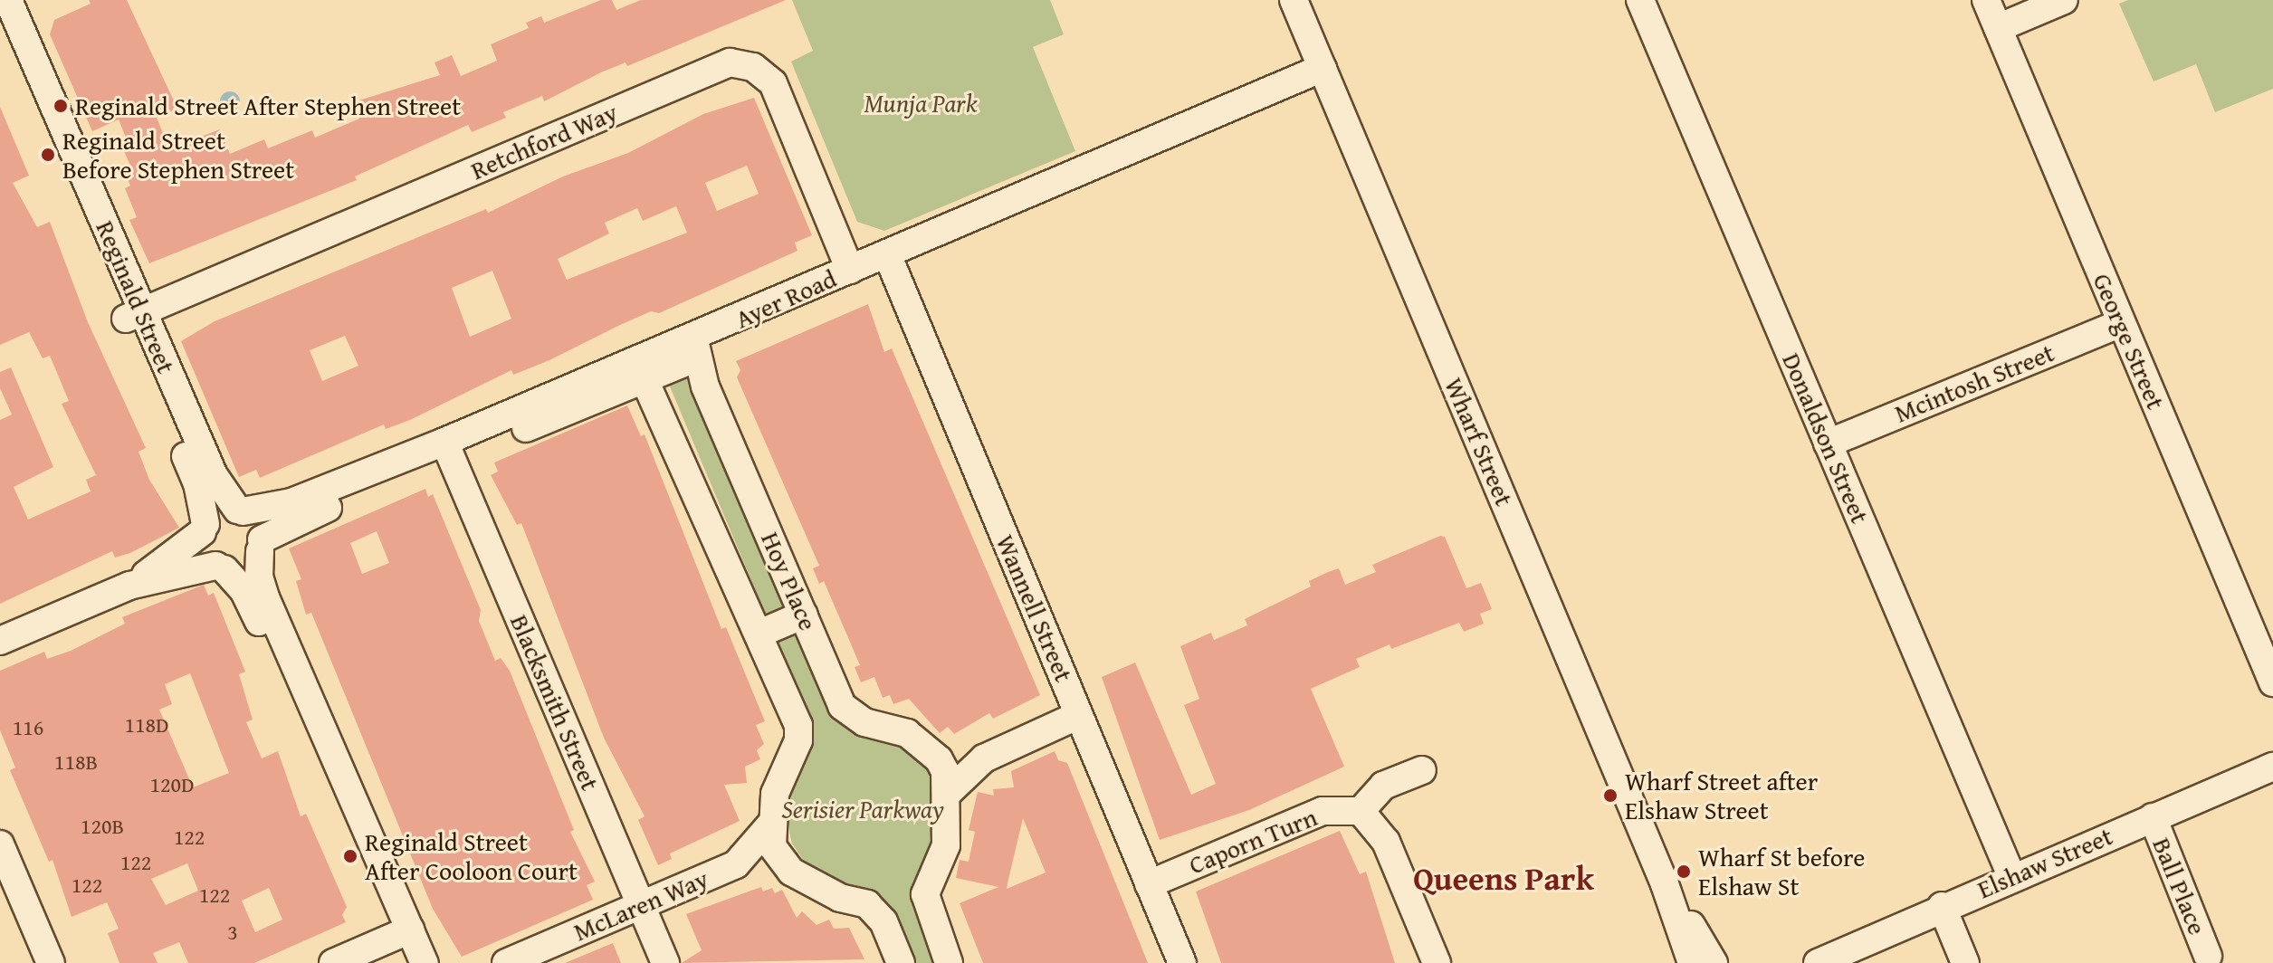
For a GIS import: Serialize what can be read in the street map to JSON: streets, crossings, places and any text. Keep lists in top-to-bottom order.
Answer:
{
  "streets": {
    "street": [
      "Retchford Way",
      "Reginald Street",
      "Ayer Road",
      "George Street",
      "Mcintosh Street",
      "Donaldson Street",
      "Wharf Street",
      "Hoy Place",
      "Wannell Street",
      "Blacksmith Street",
      "Caporn Turn",
      "Elshaw Street",
      "Ball Place",
      "McLaren Way"
    ]
  },
  "crossings": [
    ["Retchford Way", "Reginald Street"],
    ["Retchford Way", "Ayer Road"],
    ["Reginald Street", "Ayer Road"],
    ["Ayer Road", "Wharf Street"],
    ["Ayer Road", "Hoy Place"],
    ["Ayer Road", "Wannell Street"],
    ["Ayer Road", "Blacksmith Street"],
    ["George Street", "Mcintosh Street"],
    ["Mcintosh Street", "Donaldson Street"],
    ["Donaldson Street", "Elshaw Street"],
    ["Wannell Street", "Caporn Turn"],
    ["Blacksmith Street", "McLaren Way"],
    ["Elshaw Street", "Ball Place"]
  ],
  "districts": ["Queens Park"],
  "parks": ["Munja Park", "Serisier Parkway"],
  "places": [
    "Reginald Street After Stephen Street",
    "Reginald Street Before Stephen Street",
    "Wharf Street after Elshaw Street",
    "Reginald Street After Cooloon Court",
    "Wharf St before Elshaw St"
  ],
  "house_numbers": [
    "118D",
    "116",
    "118B",
    "120D",
    "120B",
    "122",
    "122",
    "122",
    "122",
    "3"
  ]
}
